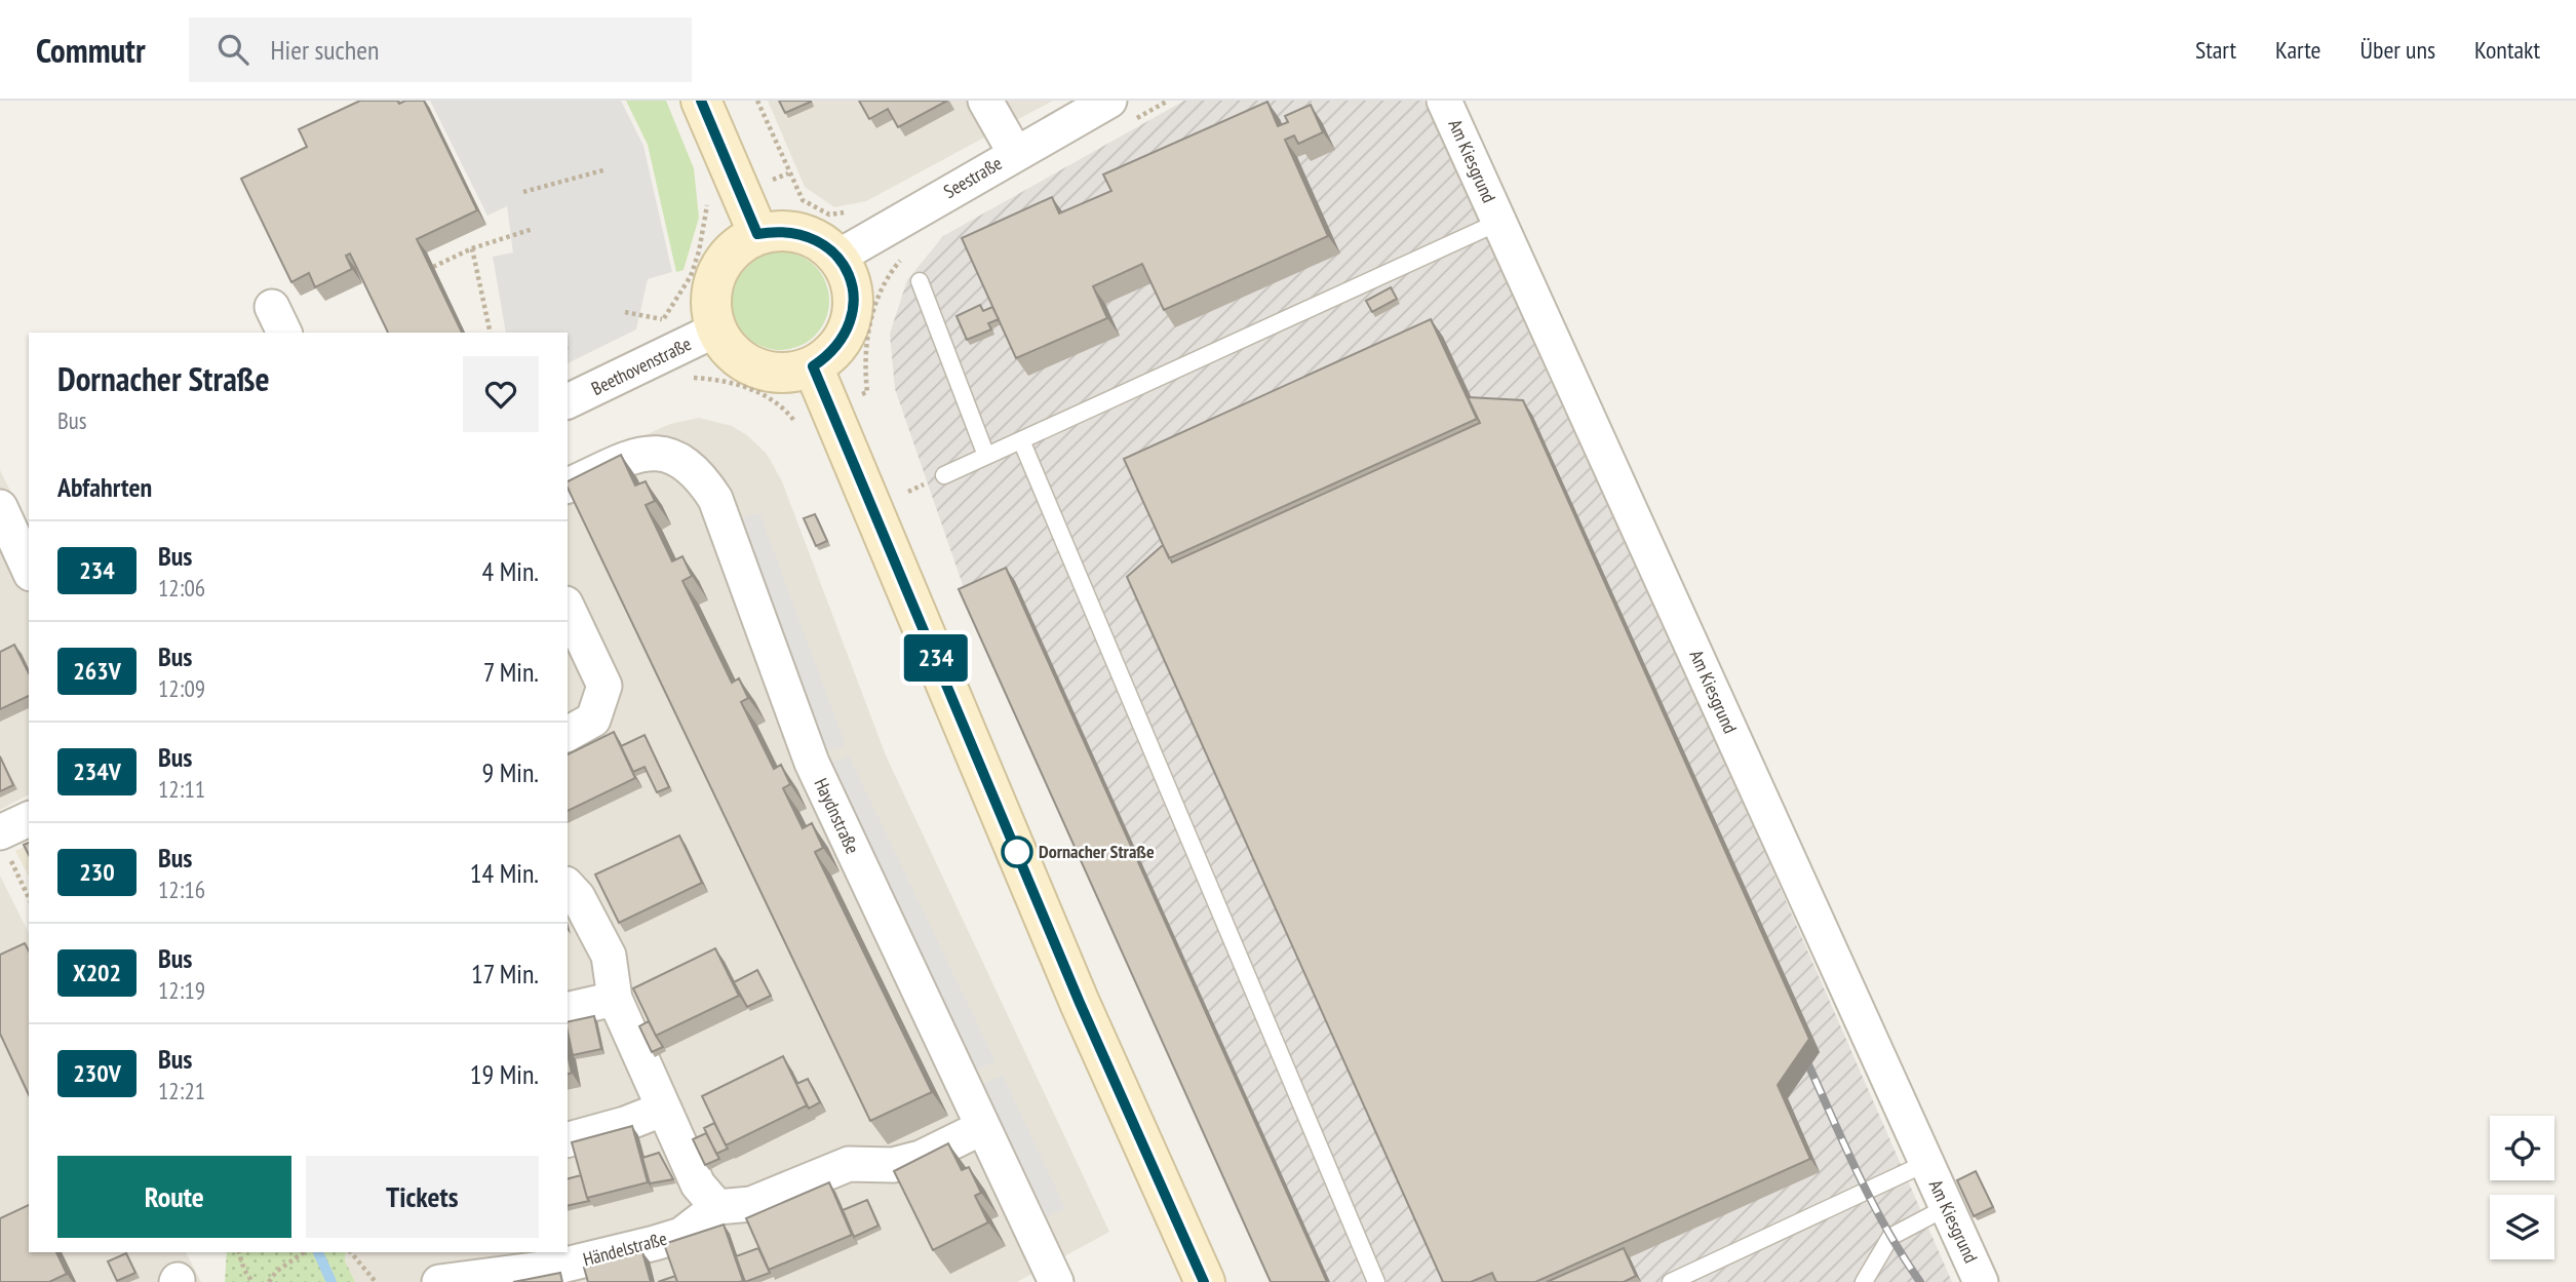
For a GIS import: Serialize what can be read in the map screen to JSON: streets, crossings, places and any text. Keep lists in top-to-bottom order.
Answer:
{
  "streets": {
    "street": [
      "Am Kiesgrund",
      "Seestraße",
      "Beethovenstraße",
      "Haydnstraße",
      "Händelstraße"
    ]
  },
  "crossings": [
    ["Seestraße", "Beethovenstraße"]
  ],
  "places": ["Dornacher Straße"],
  "lines": ["bus line 234"],
  "page": {
    "header": "Commutr",
    "search": "Hier suchen",
    "nav": [
      "Start",
      "Karte",
      "Über uns",
      "Kontakt"
    ],
    "on_map": "234",
    "heading": [
      ["Dornacher Straße", "Bus"],
      "Abfahrten"
    ],
    "list": [
      {
        "mark": "234",
        "name": "Bus",
        "note": "12:06",
        "value": "4 Min."
      },
      {
        "mark": "263V",
        "name": "Bus",
        "note": "12:09",
        "value": "7 Min."
      },
      {
        "mark": "234V",
        "name": "Bus",
        "note": "12:11",
        "value": "9 Min."
      },
      {
        "mark": "230",
        "name": "Bus",
        "note": "12:16",
        "value": "14 Min."
      },
      {
        "mark": "X202",
        "name": "Bus",
        "note": "12:19",
        "value": "17 Min."
      },
      {
        "mark": "230V",
        "name": "Bus",
        "note": "12:21",
        "value": "19 Min."
      }
    ],
    "buttons": ["Route", "Tickets"]
  }
}
